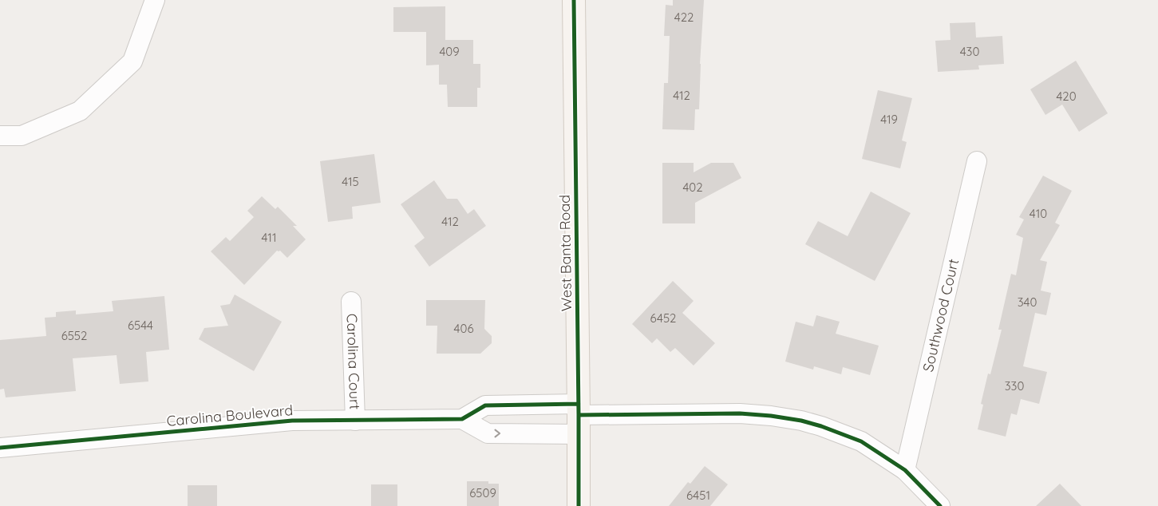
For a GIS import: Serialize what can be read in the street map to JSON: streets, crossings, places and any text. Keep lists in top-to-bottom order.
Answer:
{
  "streets": {
    "street": [
      "West Banta Road",
      "Southwood Court",
      "Carolina Court",
      "Carolina Boulevard"
    ]
  },
  "crossings": [
    ["West Banta Road", "Carolina Boulevard"],
    ["Carolina Court", "Carolina Boulevard"]
  ],
  "house_numbers": [
    "422",
    "409",
    "430",
    "412",
    "420",
    "419",
    "415",
    "402",
    "410",
    "412",
    "411",
    "340",
    "6452",
    "6544",
    "406",
    "6552",
    "330",
    "6509",
    "6451"
  ]
}
